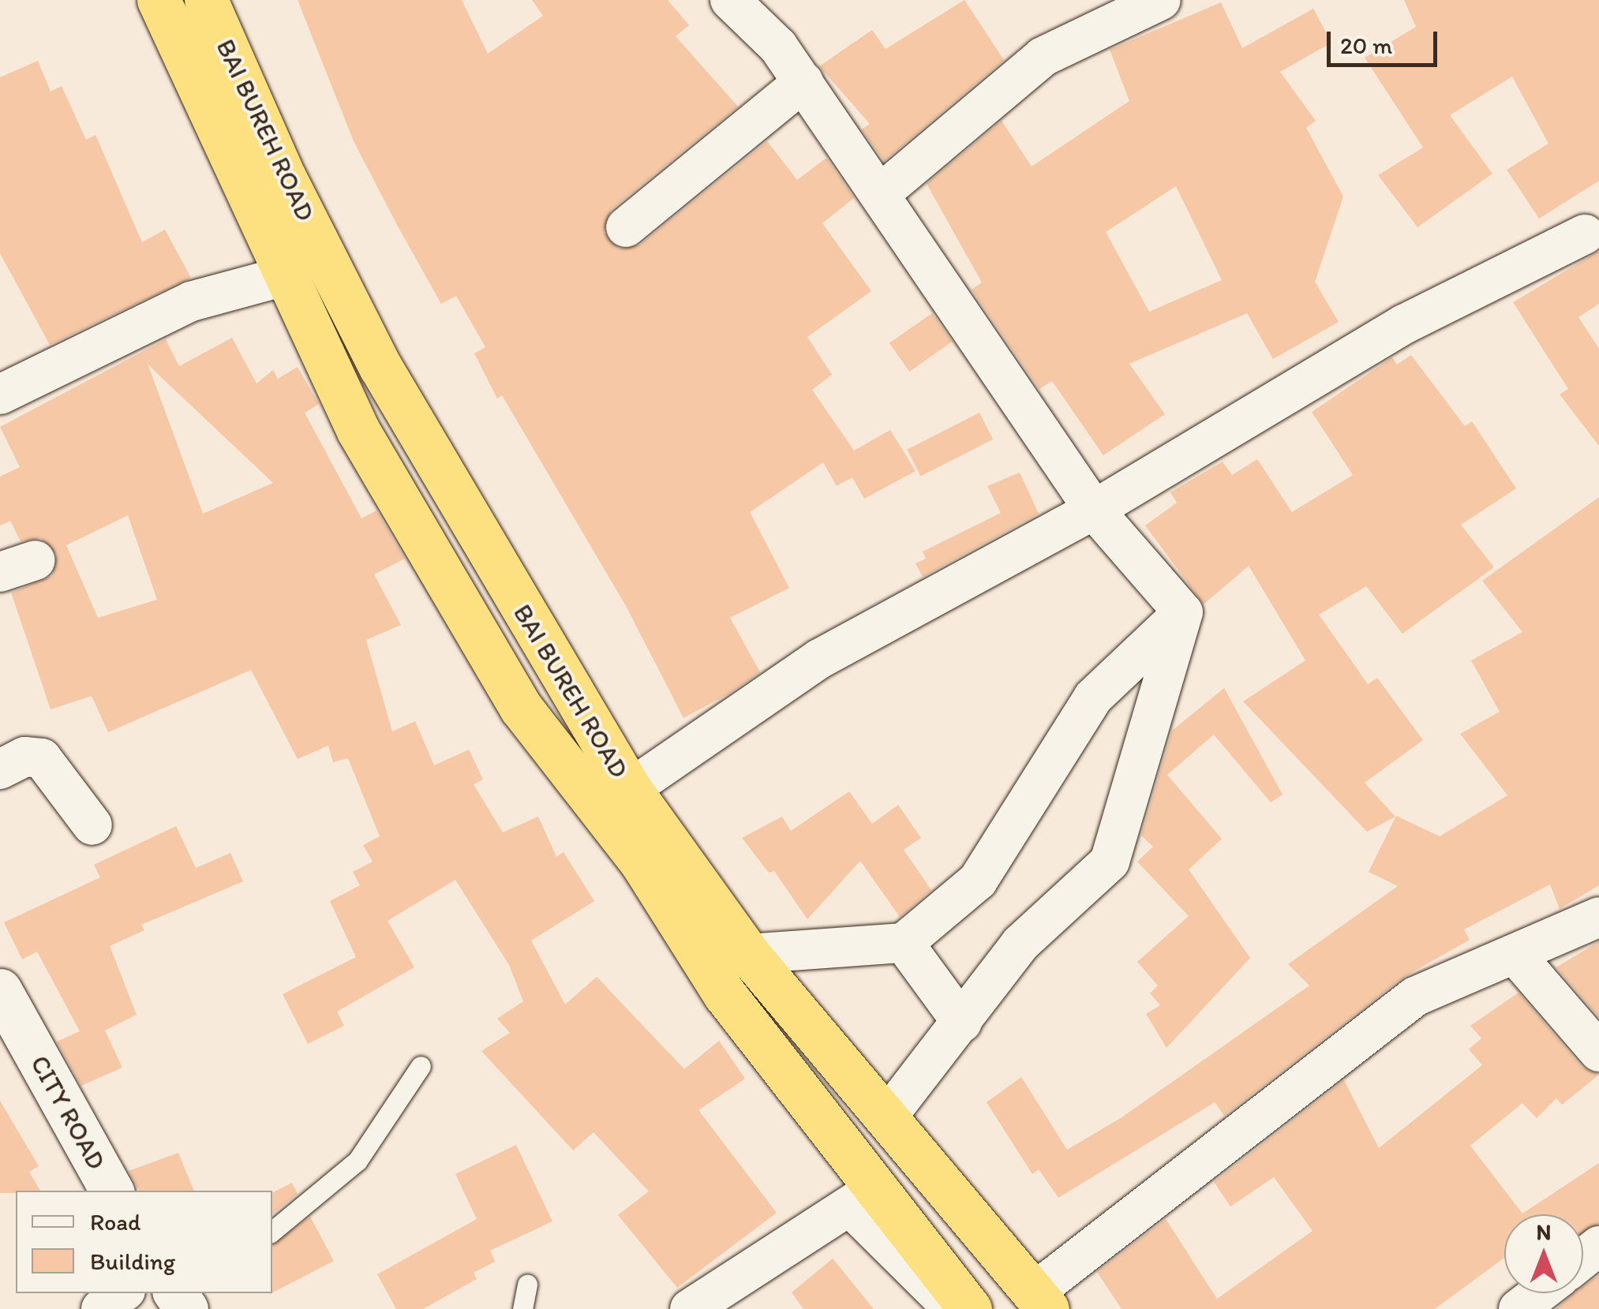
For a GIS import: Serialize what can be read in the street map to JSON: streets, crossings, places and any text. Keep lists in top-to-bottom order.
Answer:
{
  "streets": {
    "highway": ["BAI BUREH ROAD"],
    "main road": ["CITY ROAD"]
  },
  "legend": ["Road", "Building"],
  "scale_bar": "20 m",
  "north": "top"
}
